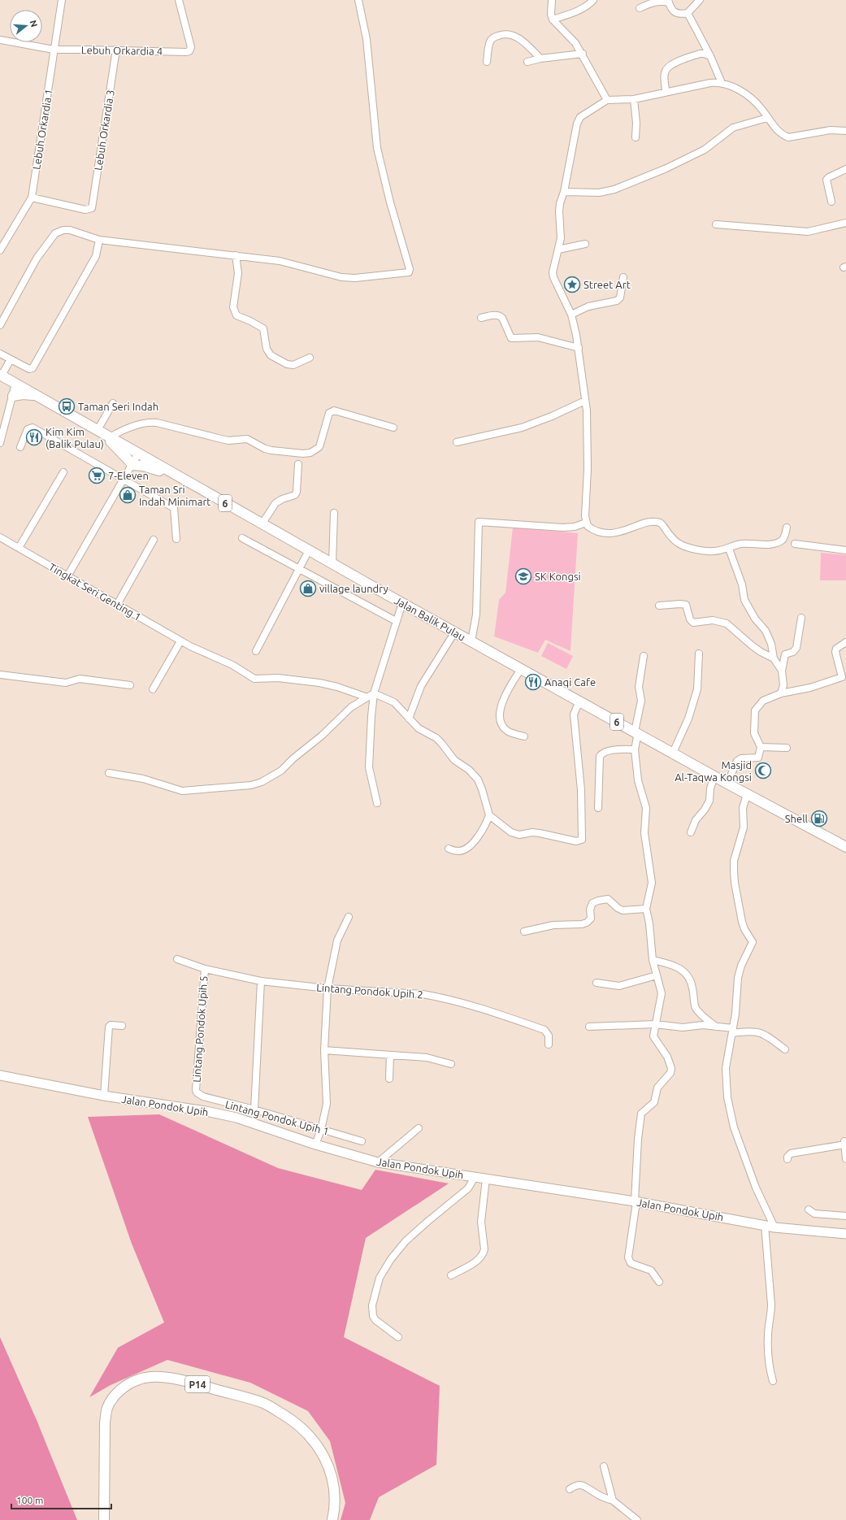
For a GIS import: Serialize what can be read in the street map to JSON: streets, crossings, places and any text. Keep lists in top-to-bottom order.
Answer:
{
  "streets": {
    "main road": [
      "6",
      "Jalan Balik Pulau",
      "Jalan Pondok Upih",
      "P14"
    ],
    "street": [
      "Lebuh Orkardia 4",
      "Lebuh Orkardia 1",
      "Lebuh Orkardia 3",
      "Tingkat Seri Genting 1",
      "Lintang Pondok Upih 2",
      "Lintang Pondok Upih 5",
      "Lintang Pondok Upih 1"
    ]
  },
  "crossings": [
    ["Lebuh Orkardia 4", "Lebuh Orkardia 1"],
    ["Lebuh Orkardia 4", "Lebuh Orkardia 3"],
    ["Lebuh Orkardia 1", "Lebuh Orkardia 3"],
    ["Lintang Pondok Upih 2", "Lintang Pondok Upih 5"],
    ["Lintang Pondok Upih 5", "Lintang Pondok Upih 1"]
  ],
  "places": {
    "place": ["Street Art"],
    "bus stop": ["Taman Seri Indah"],
    "restaurant": ["Kim Kim (Balik Pulau)", "Anaqi Cafe"],
    "supermarket": ["7-Eleven"],
    "shop": ["Taman Sri Indah Minimart", "village laundry"],
    "school or university": ["SK Kongsi"],
    "mosque": ["Masjid Al-Taqwa Kongsi"],
    "fuel station": ["Shell"]
  },
  "scale_bar": "100 m",
  "north": "right"
}
